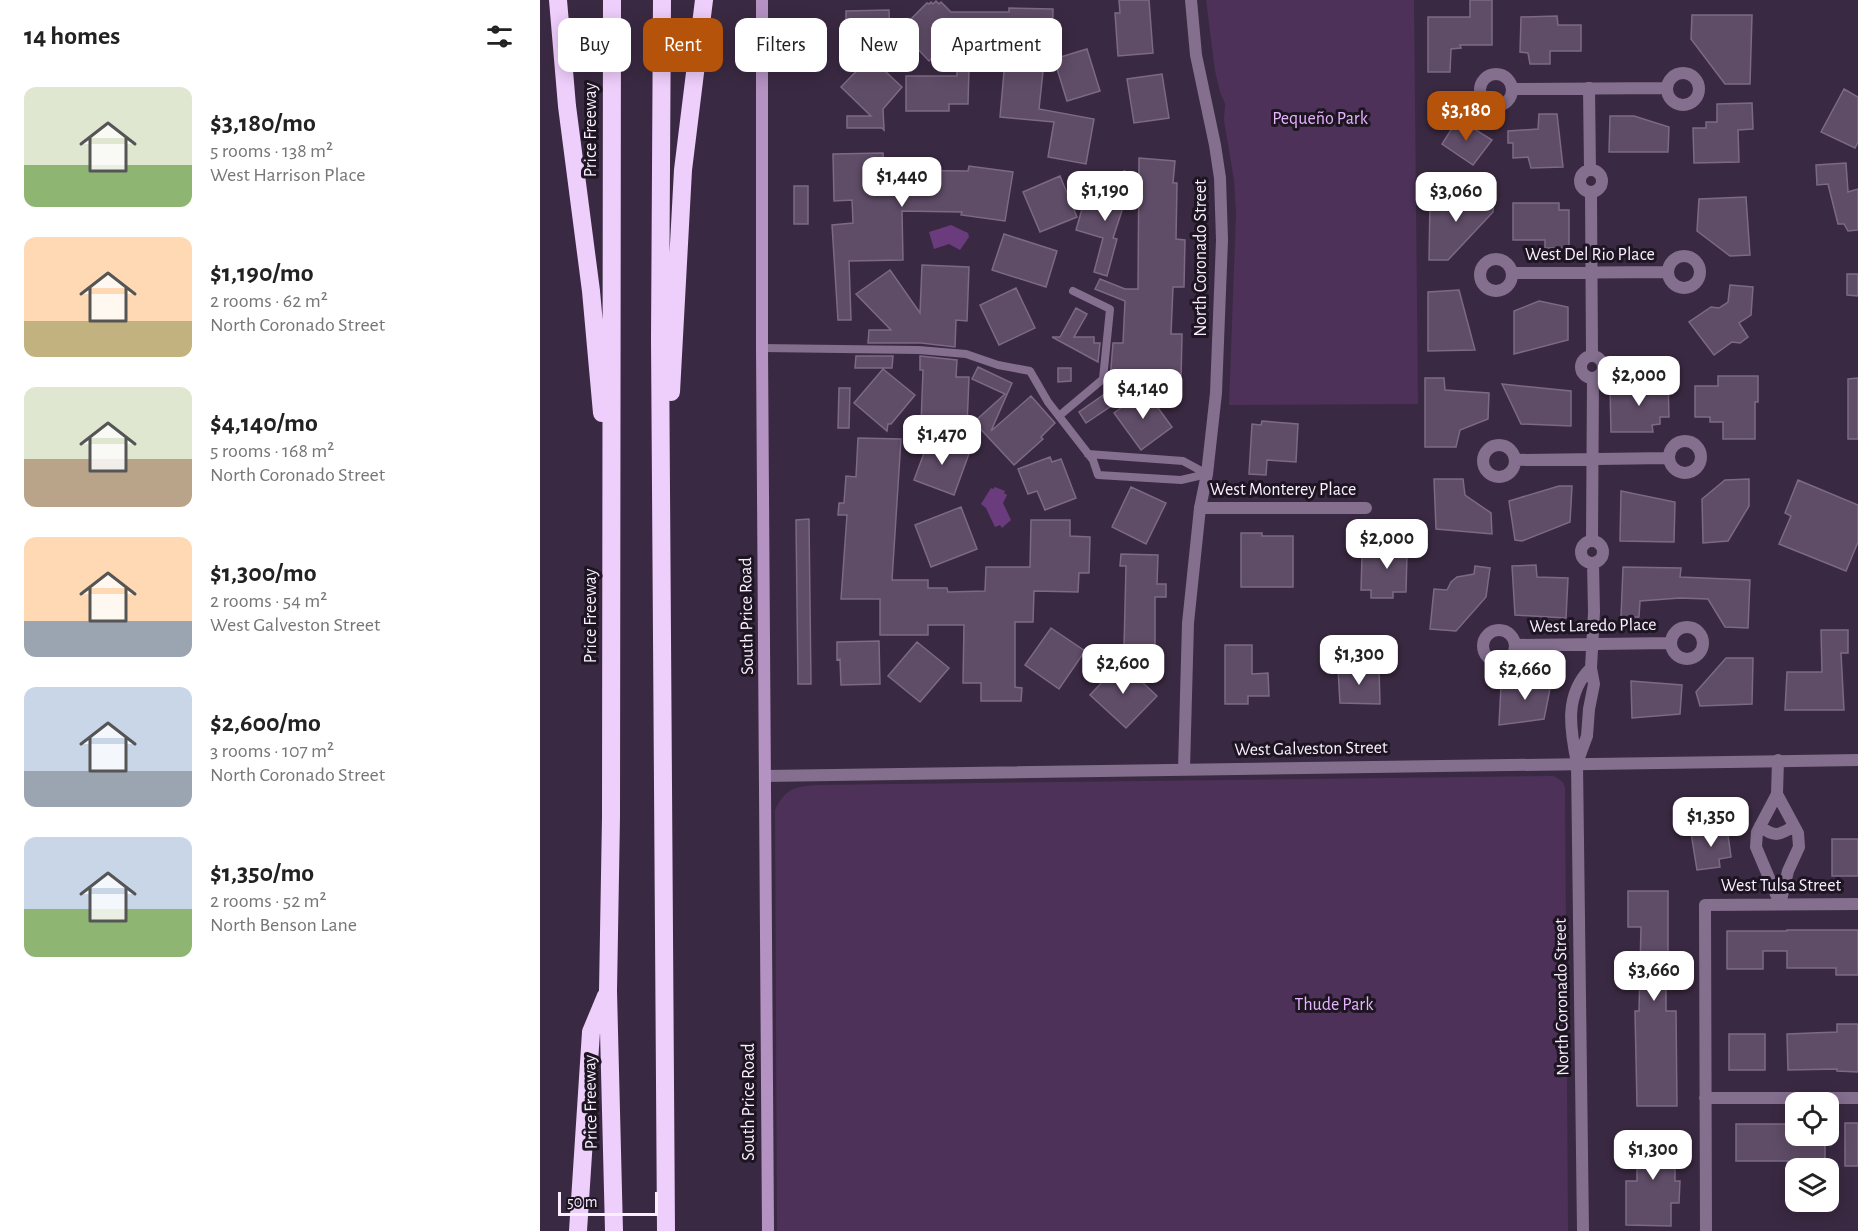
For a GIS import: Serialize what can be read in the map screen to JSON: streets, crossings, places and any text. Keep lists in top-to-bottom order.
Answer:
{
  "streets": {
    "highway": ["Price Freeway"],
    "main road": ["South Price Road"],
    "street": [
      "West Del Rio Place",
      "North Coronado Street",
      "West Monterey Place",
      "West Laredo Place",
      "West Galveston Street",
      "West Tulsa Street"
    ]
  },
  "crossings": [
    ["North Coronado Street", "West Monterey Place"],
    ["North Coronado Street", "West Galveston Street"],
    ["South Price Road", "West Galveston Street"]
  ],
  "parks": ["Pequeño Park", "Thude Park"],
  "scale_bar": "50 m",
  "page": {
    "heading": "14 homes",
    "chip": [
      "Buy",
      "Rent",
      "Filters",
      "New",
      "Apartment"
    ],
    "list": [
      {
        "name": "$3,180/mo",
        "note": "5 rooms · 138 m² · West Harrison Place"
      },
      {
        "name": "$1,190/mo",
        "note": "2 rooms · 62 m² · North Coronado Street"
      },
      {
        "name": "$4,140/mo",
        "note": "5 rooms · 168 m² · North Coronado Street"
      },
      {
        "name": "$1,300/mo",
        "note": "2 rooms · 54 m² · West Galveston Street"
      },
      {
        "name": "$2,600/mo",
        "note": "3 rooms · 107 m² · North Coronado Street"
      },
      {
        "name": "$1,350/mo",
        "note": "2 rooms · 52 m² · North Benson Lane"
      }
    ],
    "price": [
      "$3,180",
      "$1,440",
      "$1,190",
      "$3,060",
      "$2,000",
      "$4,140",
      "$1,470",
      "$2,000",
      "$1,300",
      "$2,600",
      "$2,660",
      "$1,350",
      "$3,660",
      "$1,300"
    ],
    "scale": "50 m"
  }
}
